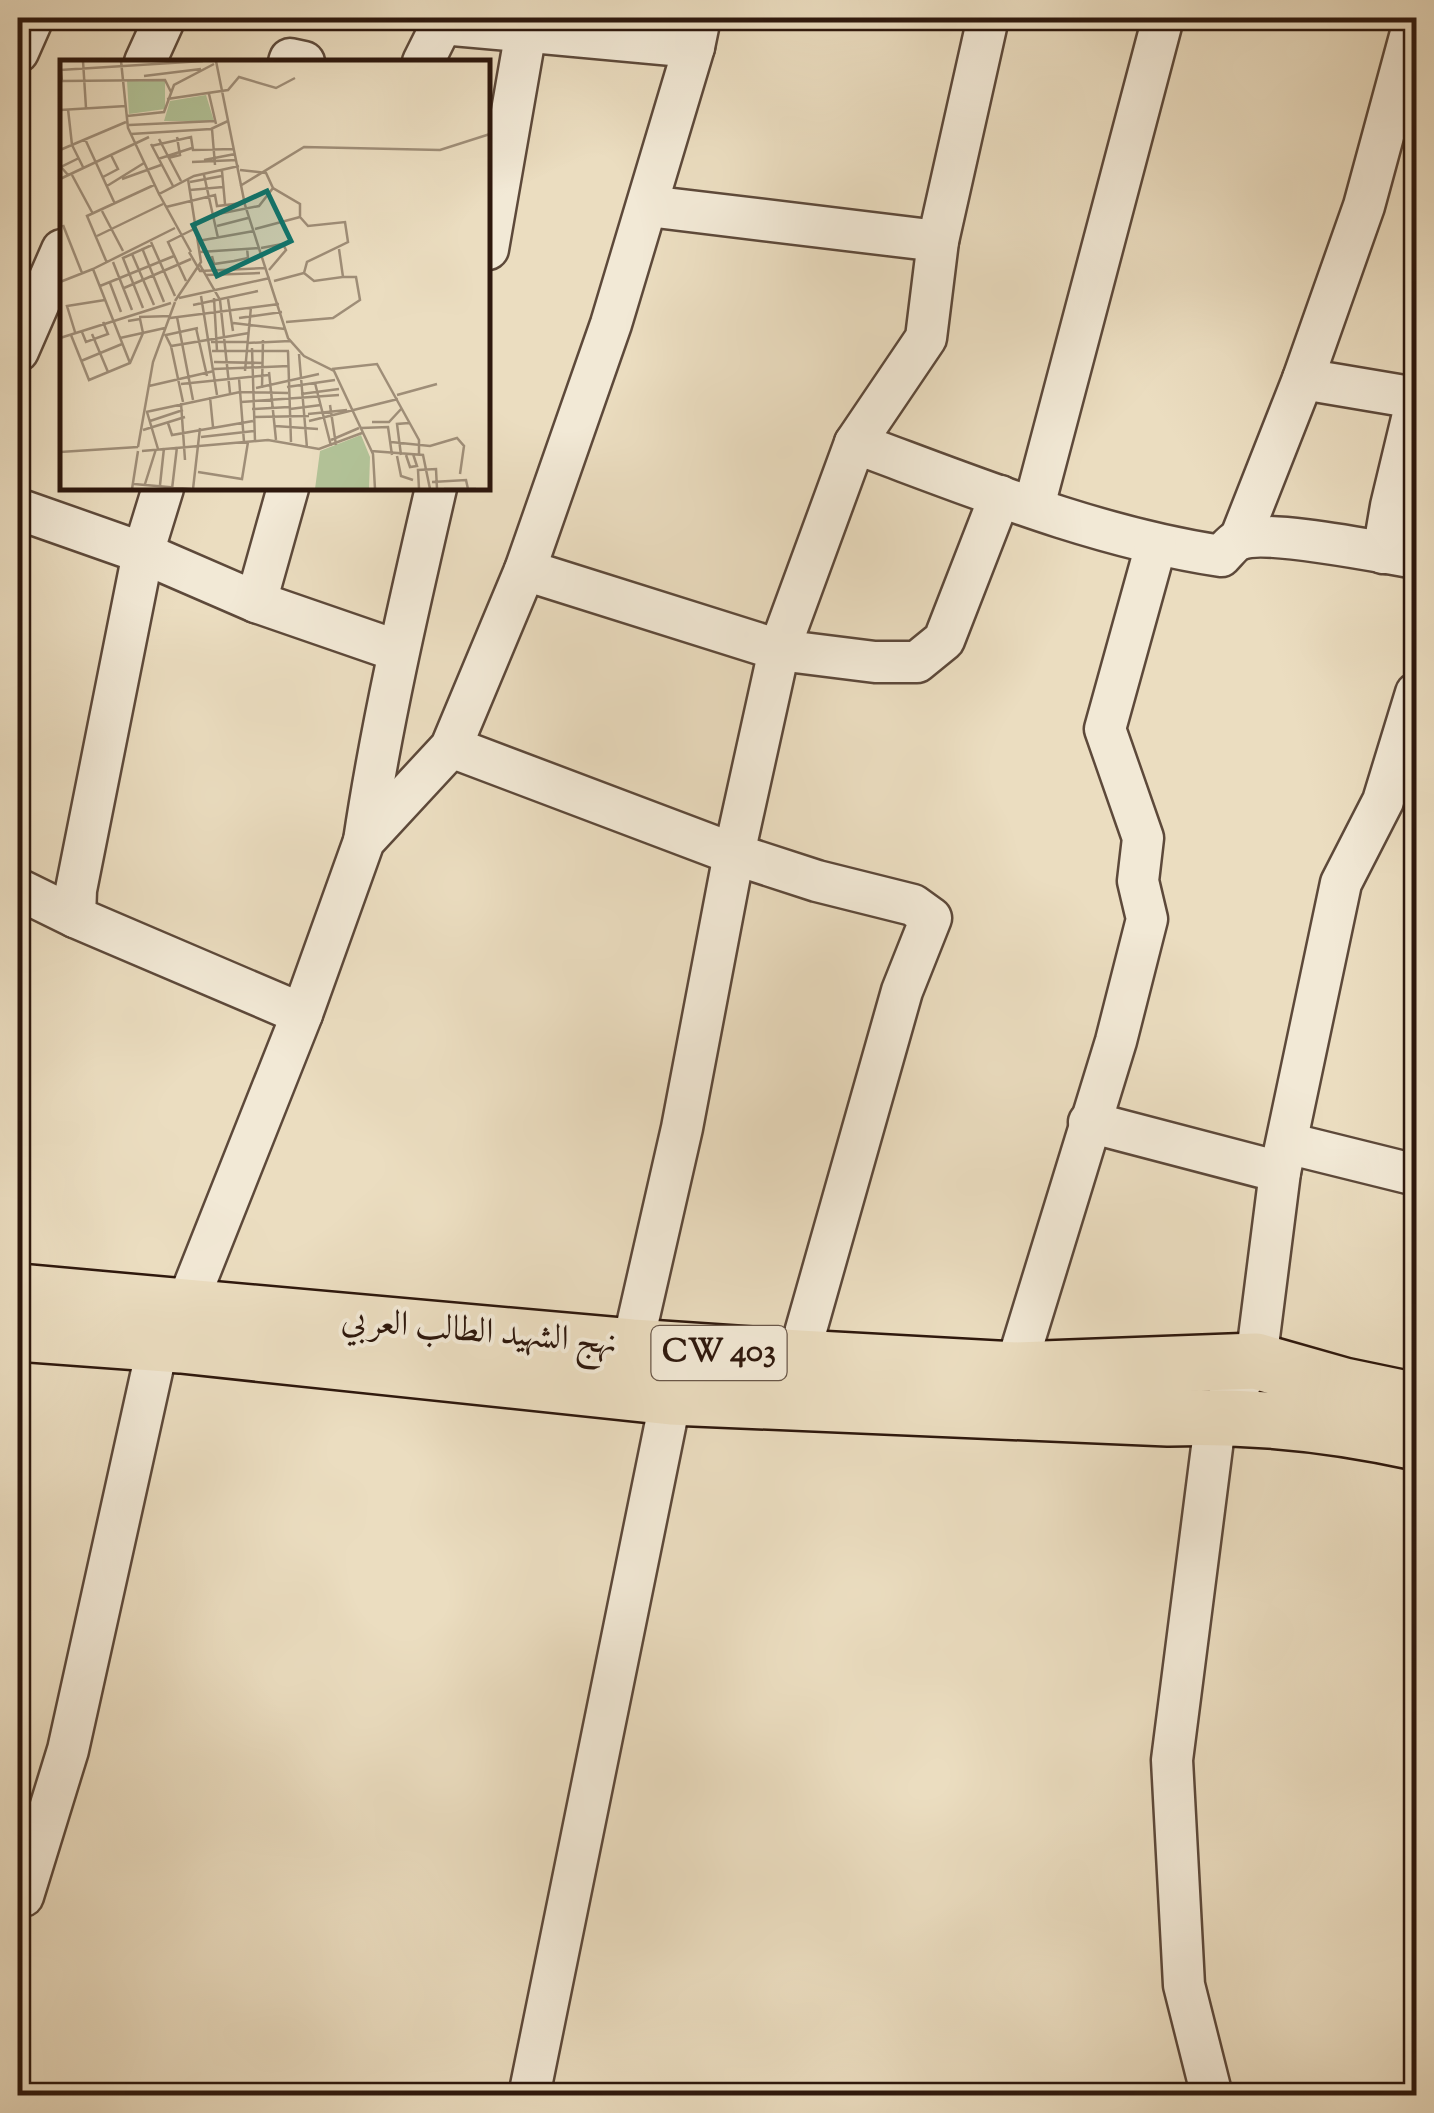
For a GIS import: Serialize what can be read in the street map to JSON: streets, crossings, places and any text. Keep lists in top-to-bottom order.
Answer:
{
  "streets": {
    "main road": ["نهج الشهيد الطالب العربي", "CW 403"]
  }
}
